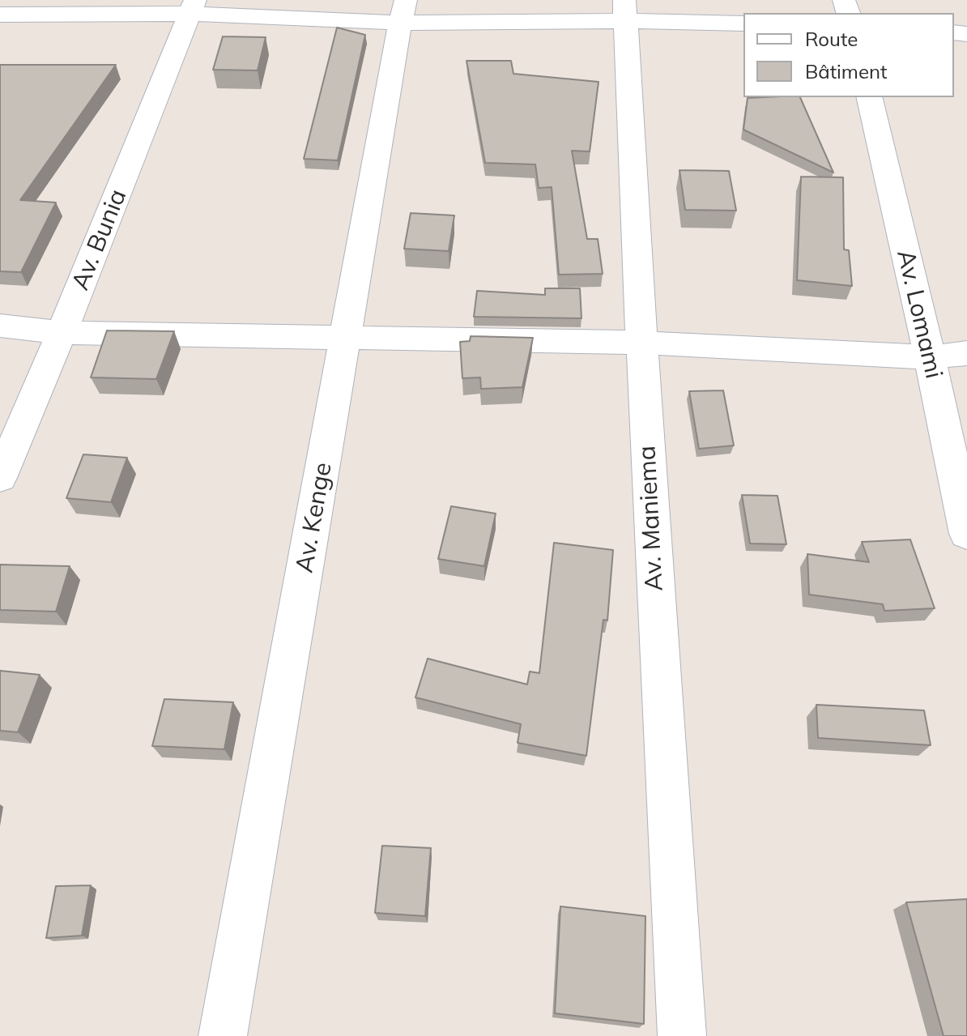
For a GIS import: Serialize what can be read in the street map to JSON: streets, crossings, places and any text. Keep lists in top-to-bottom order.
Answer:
{
  "streets": {
    "street": [
      "Av. Bunia",
      "Av. Lomami",
      "Av. Kenge",
      "Av. Maniema"
    ]
  },
  "legend": ["Route", "Bâtiment"]
}
